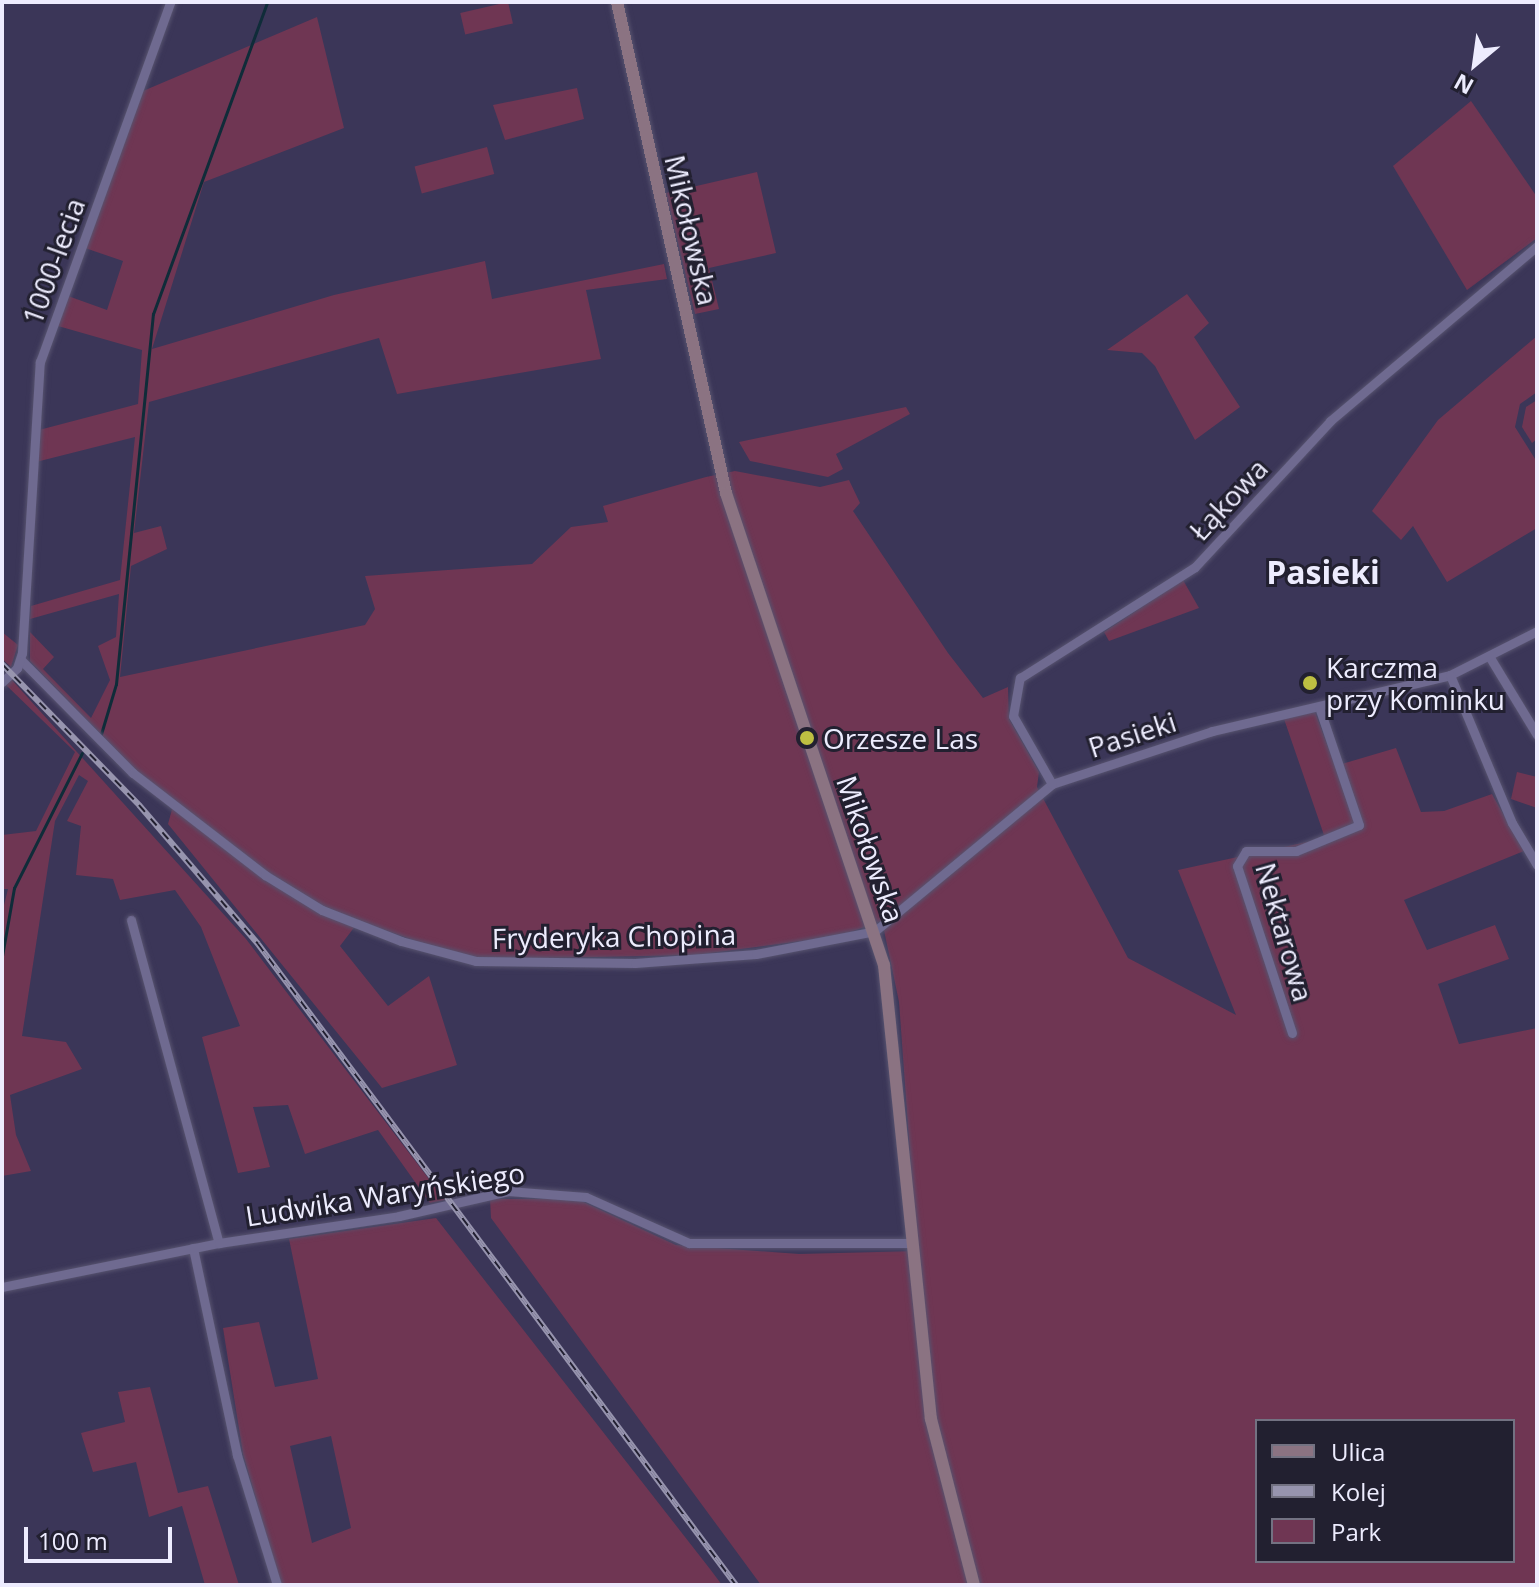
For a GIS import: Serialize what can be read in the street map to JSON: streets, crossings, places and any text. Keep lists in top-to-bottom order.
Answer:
{
  "streets": {
    "main road": ["Mikołowska"],
    "street": [
      "1000-lecia",
      "Łąkowa",
      "Pasieki",
      "Nektarowa",
      "Fryderyka Chopina",
      "Ludwika Waryńskiego"
    ]
  },
  "crossings": [
    ["Mikołowska", "Pasieki"],
    ["Mikołowska", "Fryderyka Chopina"],
    ["Mikołowska", "Ludwika Waryńskiego"],
    ["1000-lecia", "Fryderyka Chopina"],
    ["Łąkowa", "Pasieki"],
    ["Pasieki", "Nektarowa"],
    ["Pasieki", "Fryderyka Chopina"]
  ],
  "districts": ["Pasieki"],
  "places": ["Karczma przy Kominku", "Orzesze Las"],
  "legend": ["Ulica", "Kolej", "Park"],
  "scale_bar": "100 m",
  "north": "bottom left"
}
